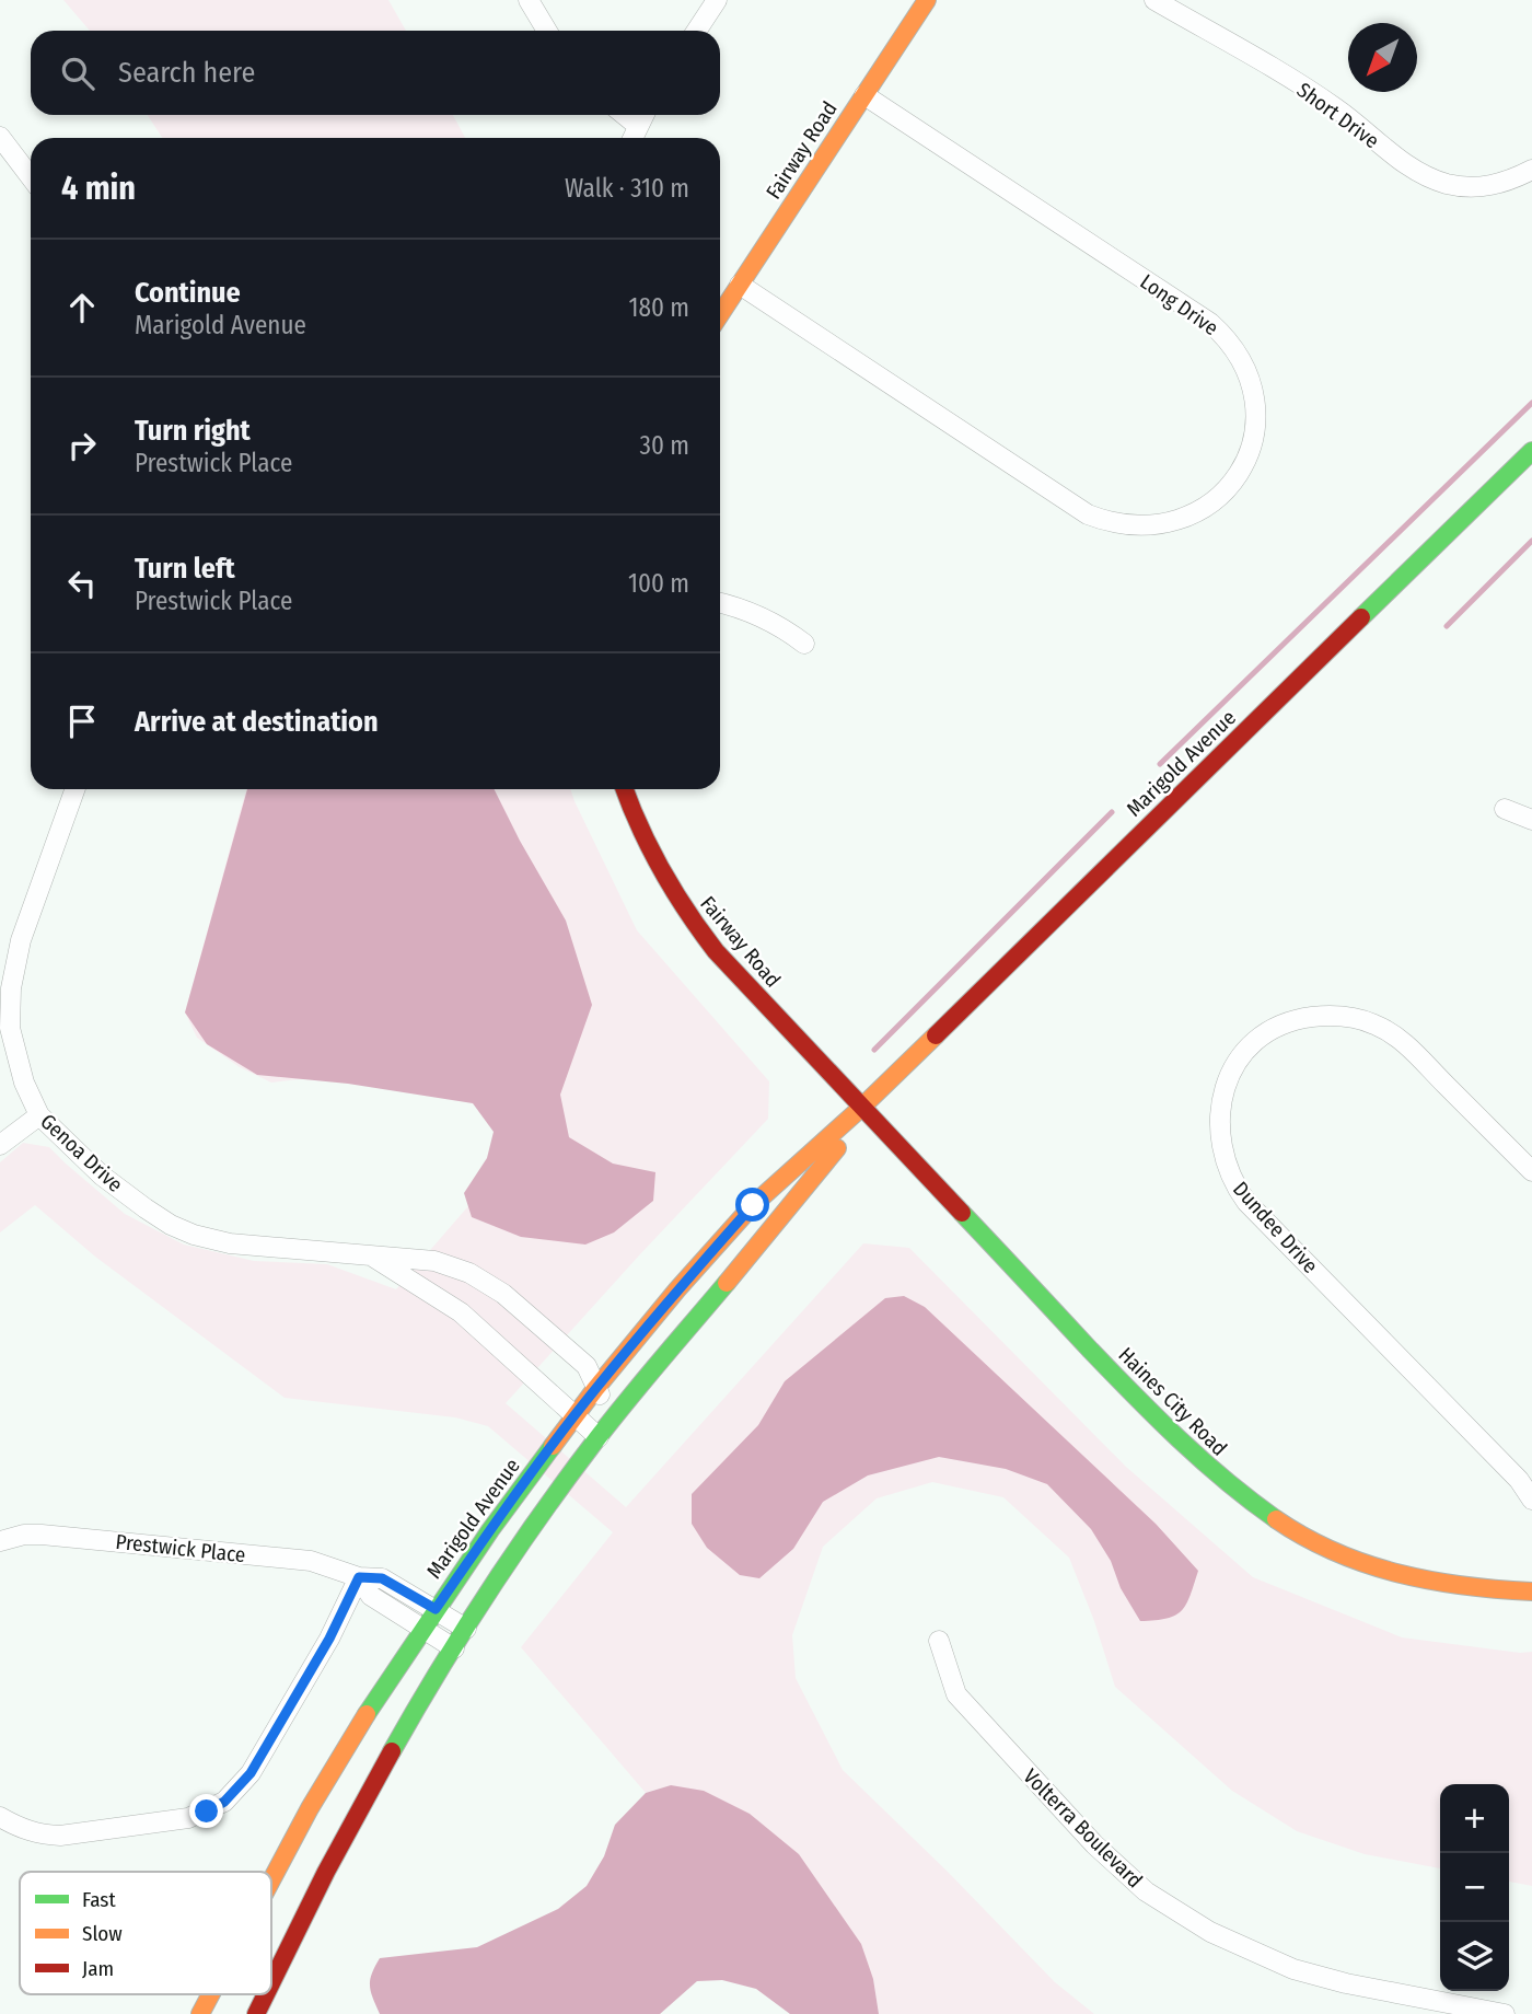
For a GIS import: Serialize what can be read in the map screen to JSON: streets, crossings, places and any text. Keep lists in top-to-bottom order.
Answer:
{
  "streets": {
    "main road": ["Fairway Road", "Marigold Avenue", "Haines City Road"],
    "street": [
      "Short Drive",
      "Long Drive",
      "Genoa Drive",
      "Dundee Drive",
      "Prestwick Place",
      "Volterra Boulevard"
    ]
  },
  "crossings": [
    ["Fairway Road", "Long Drive"],
    ["Fairway Road", "Marigold Avenue"],
    ["Fairway Road", "Haines City Road"],
    ["Marigold Avenue", "Genoa Drive"],
    ["Marigold Avenue", "Haines City Road"],
    ["Marigold Avenue", "Prestwick Place"]
  ],
  "legend": ["Fast", "Slow", "Jam"],
  "north": "bottom left",
  "page": {
    "search": "Search here",
    "heading": ["4 min", "Walk · 310 m"],
    "list": [
      ["Continue", "Marigold Avenue", "180 m"],
      ["Turn right", "Prestwick Place", "30 m"],
      ["Turn left", "Prestwick Place", "100 m"],
      "Arrive at destination"
    ],
    "map_buttons": ["+", "−"]
  }
}
